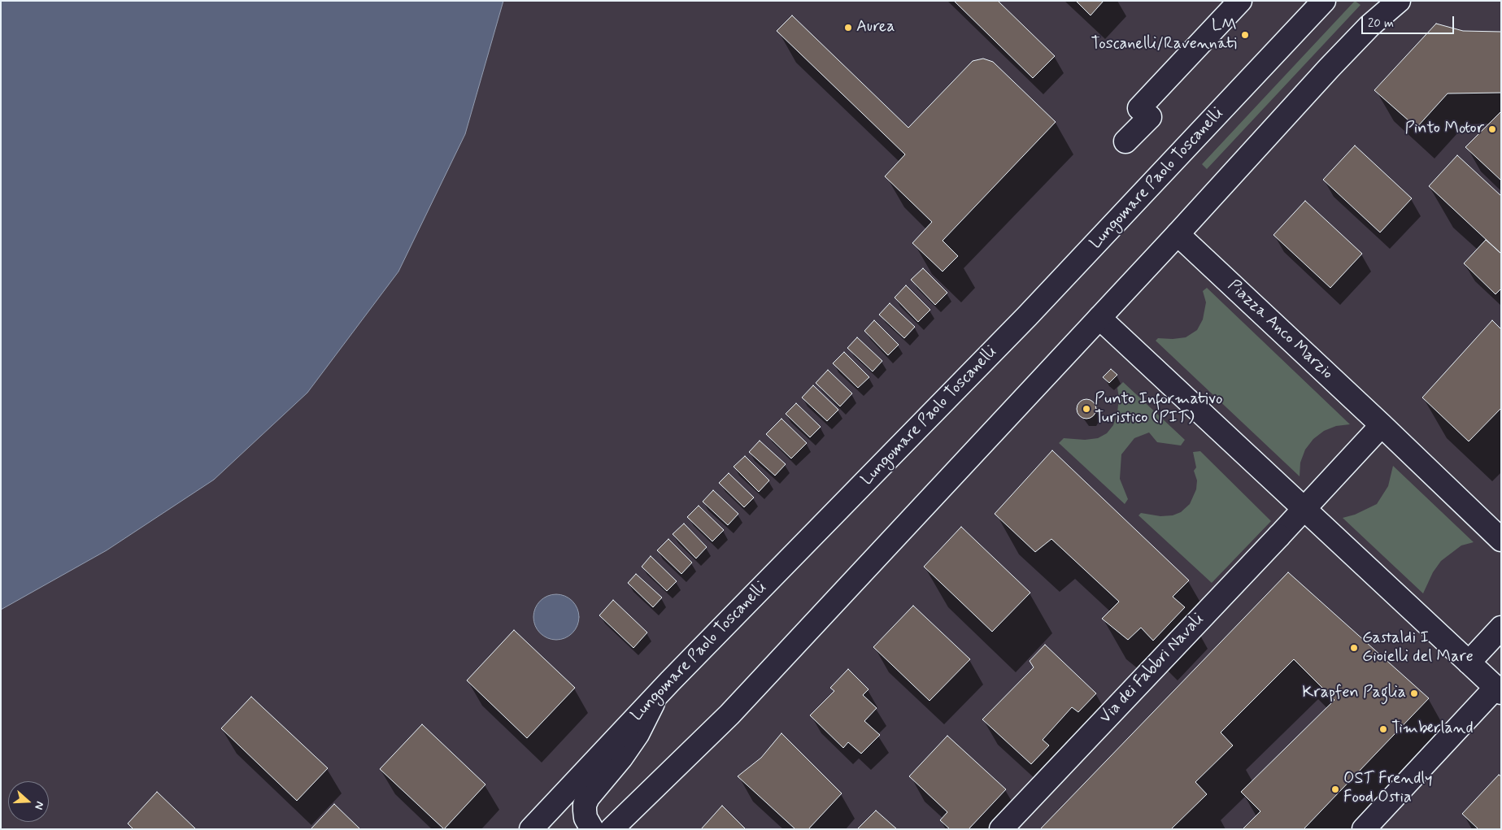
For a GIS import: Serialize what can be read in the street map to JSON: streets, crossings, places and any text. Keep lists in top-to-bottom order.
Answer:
{
  "streets": {
    "main road": ["Lungomare Paolo Toscanelli", "Piazza Anco Marzio", "Via dei Fabbri Navali"]
  },
  "places": [
    "Aurea",
    "LM Toscanelli/Ravennati",
    "Pinto Motor",
    "Punto Informativo Turistico (PIT)",
    "Gastaldi I Gioielli del Mare",
    "Krapfen Paglia",
    "Timberland",
    "OST Frendly Food Ostia"
  ],
  "scale_bar": "20 m",
  "north": "right"
}
